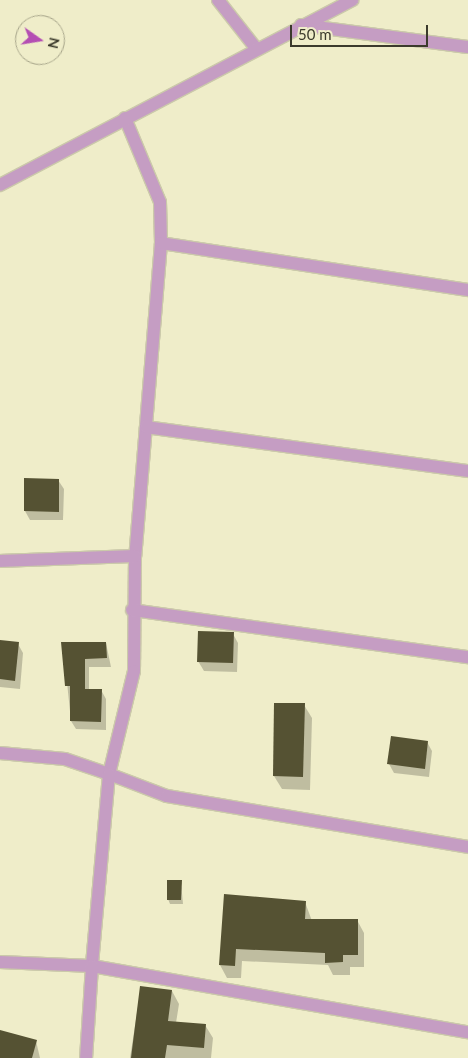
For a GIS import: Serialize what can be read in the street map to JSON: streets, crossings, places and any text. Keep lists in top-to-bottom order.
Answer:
{
  "scale_bar": "50 m",
  "north": "right"
}
